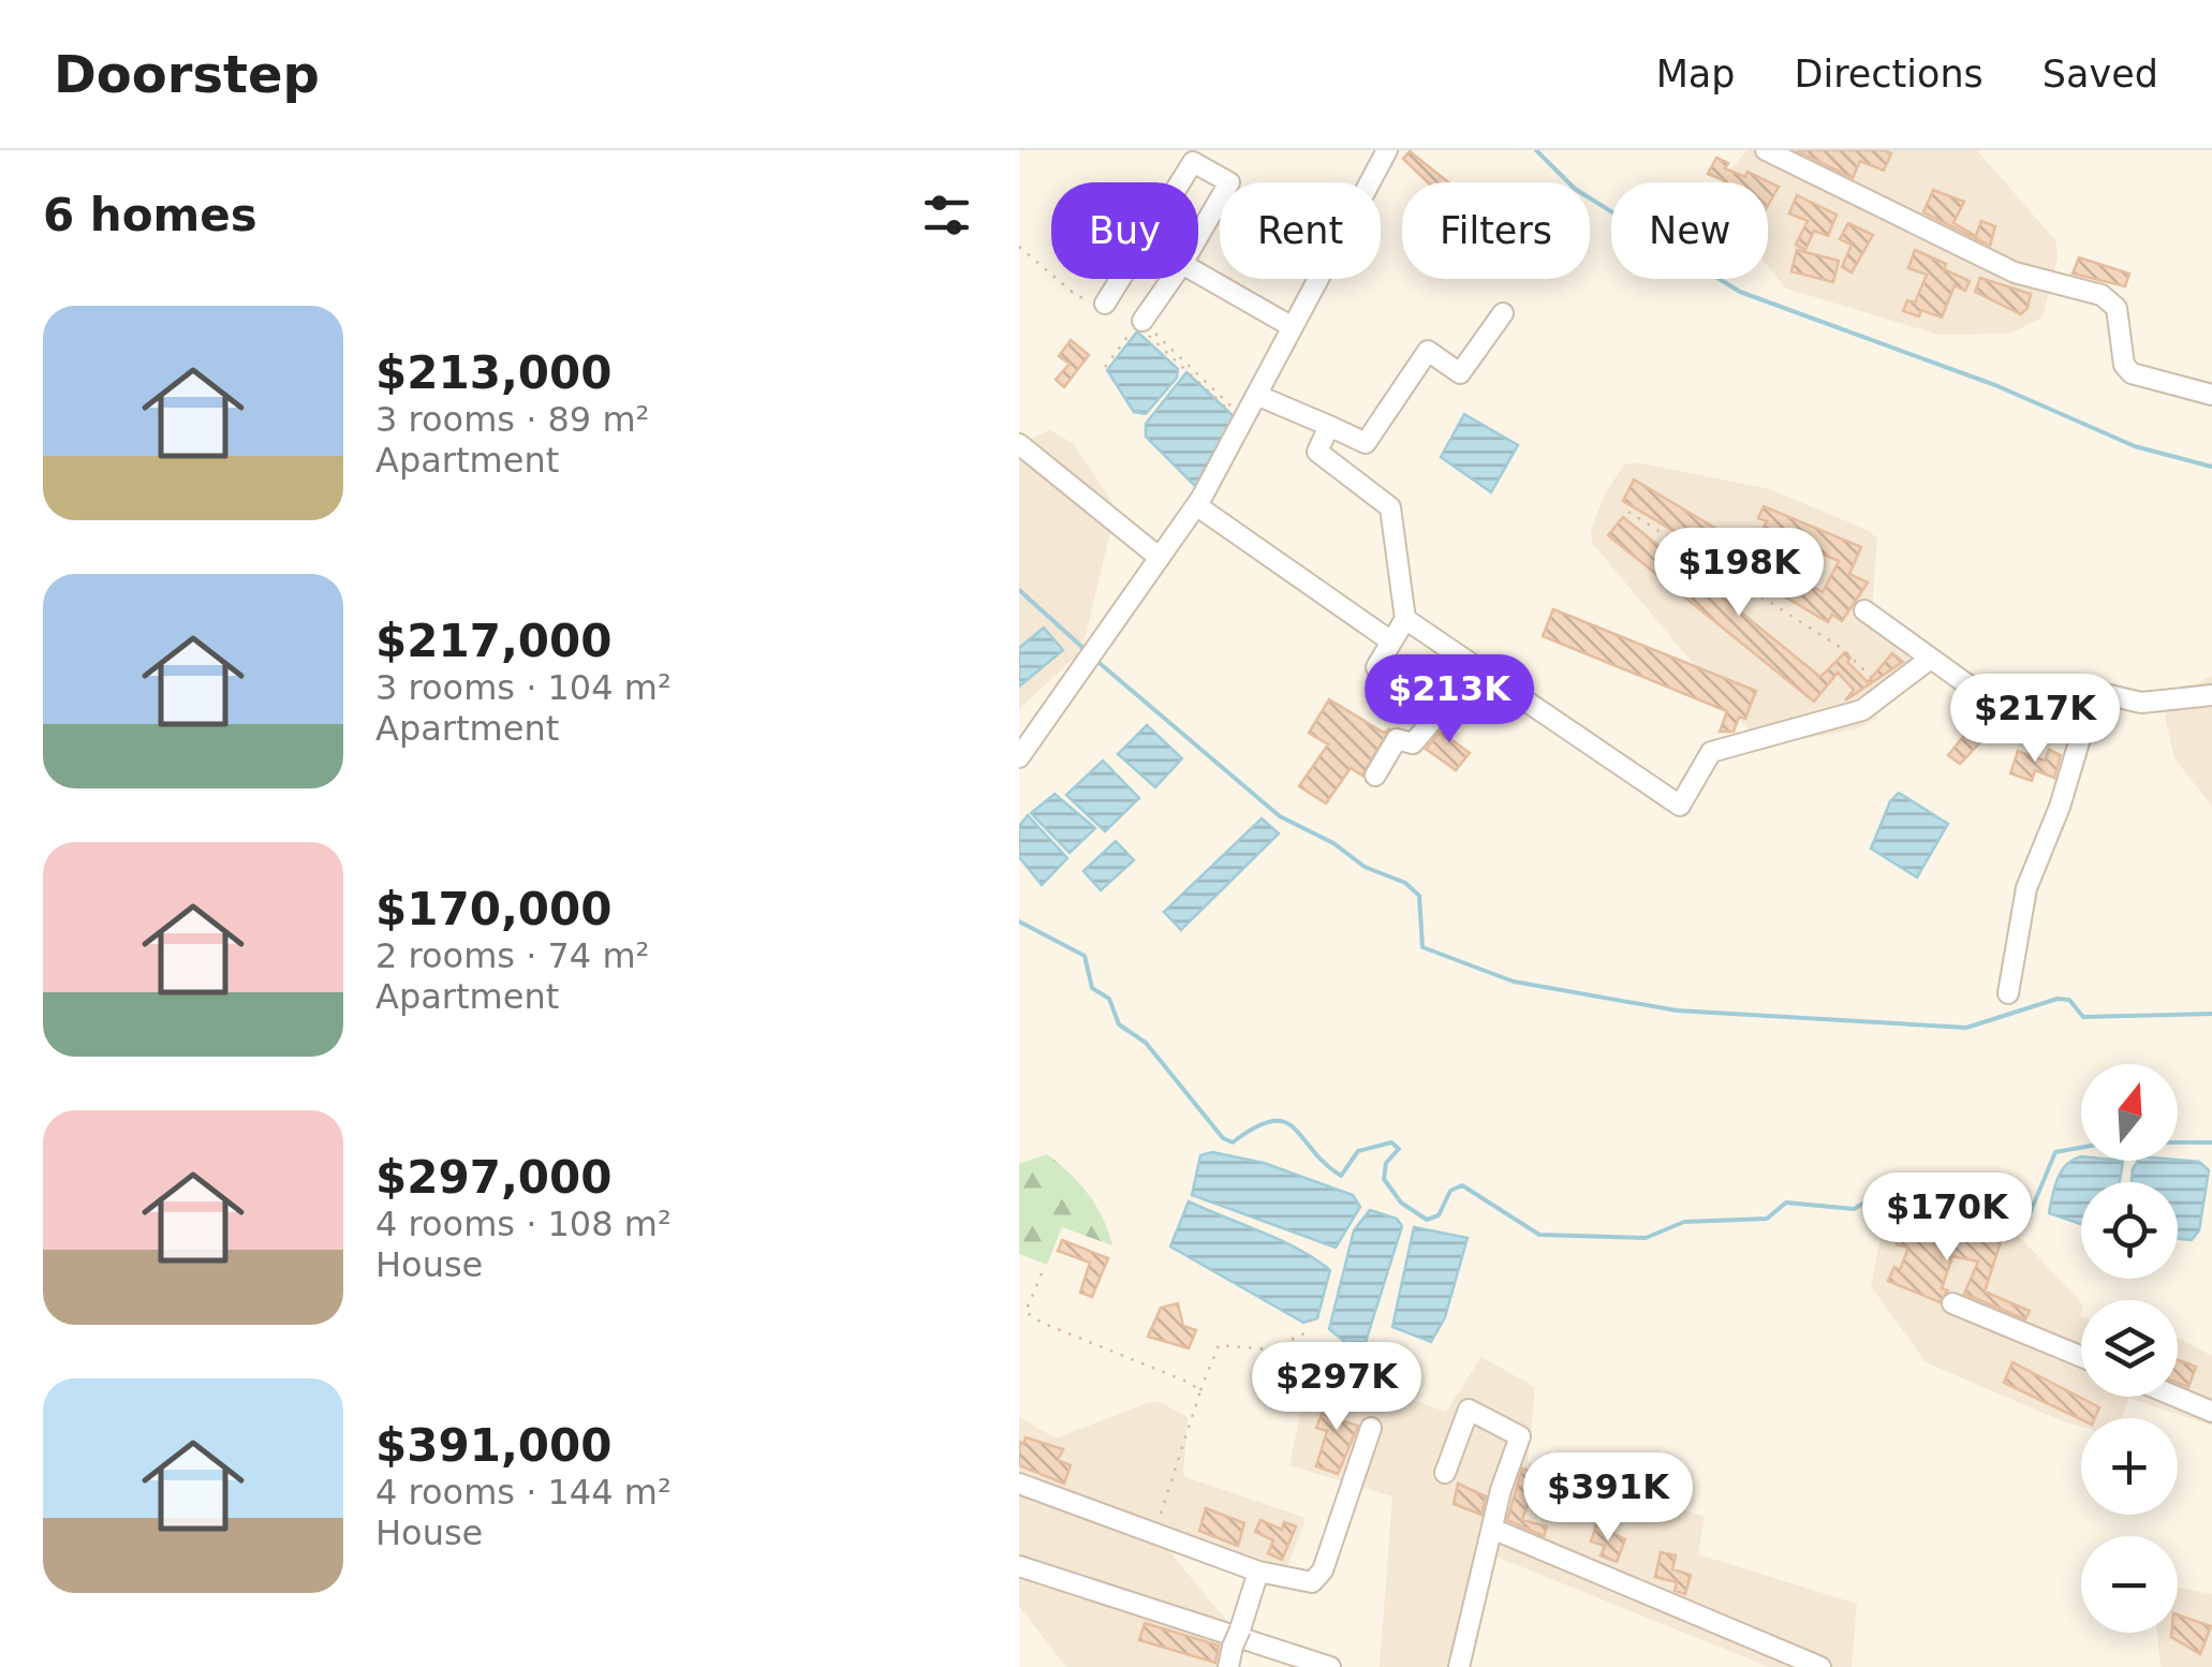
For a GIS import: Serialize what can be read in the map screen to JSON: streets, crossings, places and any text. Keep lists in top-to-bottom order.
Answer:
{
  "north": "top",
  "page": {
    "header": "Doorstep",
    "nav": ["Map", "Directions", "Saved"],
    "heading": "6 homes",
    "chip": [
      "Buy",
      "Rent",
      "Filters",
      "New"
    ],
    "list": [
      {
        "name": "$213,000",
        "note": "3 rooms · 89 m² · Apartment"
      },
      {
        "name": "$217,000",
        "note": "3 rooms · 104 m² · Apartment"
      },
      {
        "name": "$170,000",
        "note": "2 rooms · 74 m² · Apartment"
      },
      {
        "name": "$297,000",
        "note": "4 rooms · 108 m² · House"
      },
      {
        "name": "$391,000",
        "note": "4 rooms · 144 m² · House"
      }
    ],
    "price": [
      "$198K",
      "$213K",
      "$217K",
      "$170K",
      "$297K",
      "$391K"
    ],
    "map_buttons": ["+", "−"]
  }
}
